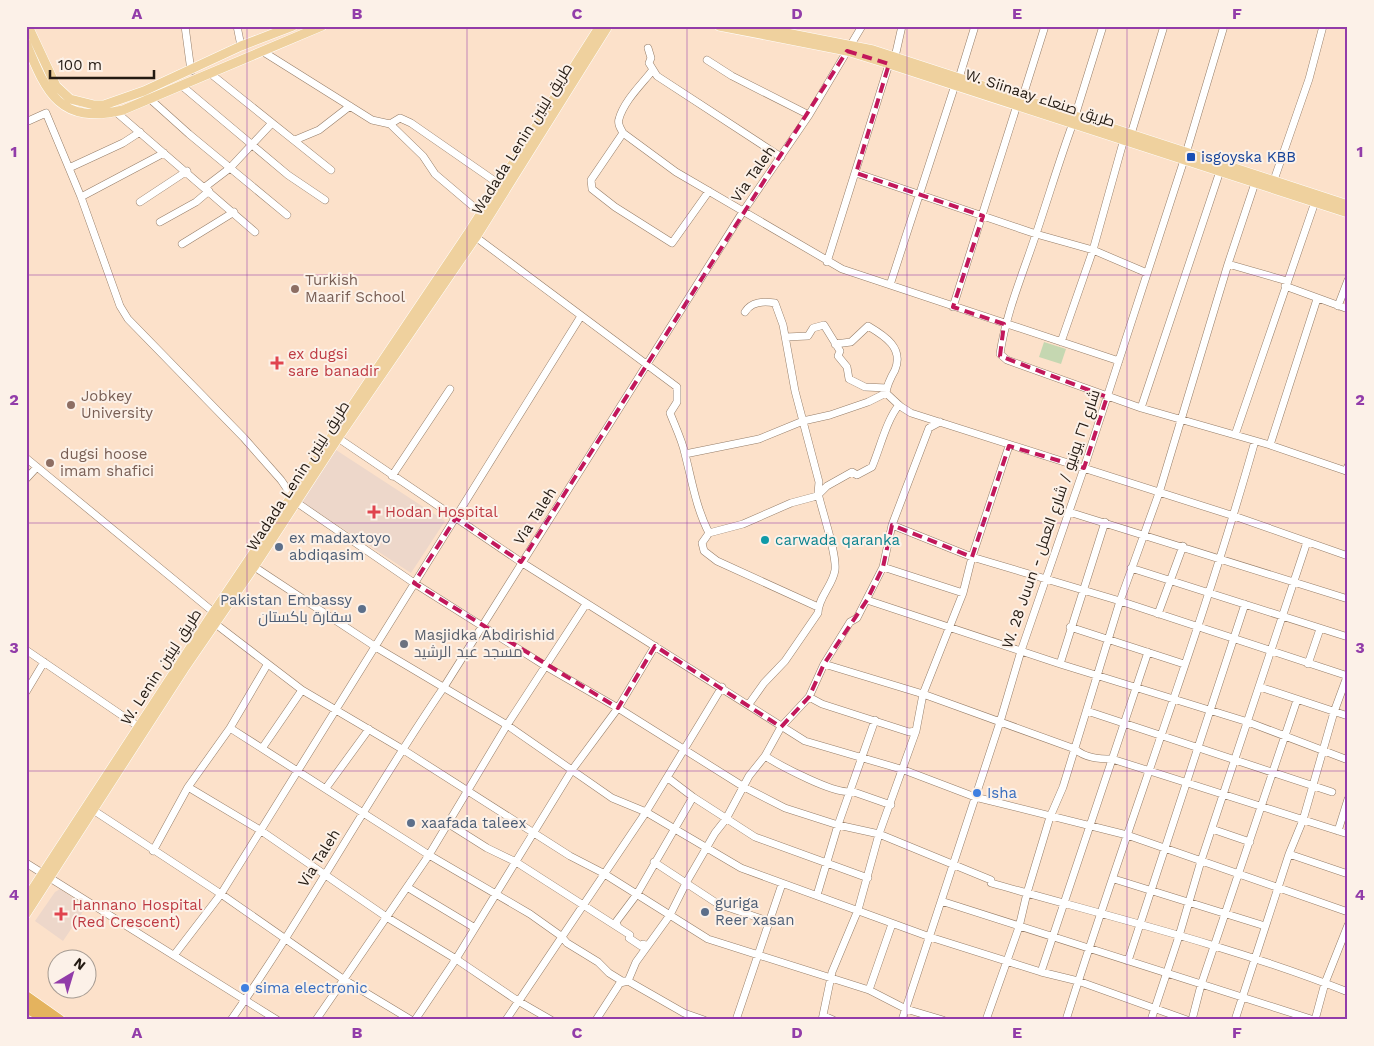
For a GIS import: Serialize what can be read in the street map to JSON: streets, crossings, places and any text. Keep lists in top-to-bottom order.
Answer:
{
  "streets": {
    "main road": ["W. Siinaay طريق صنعاء", "Wadada Lenin طريق لينين"],
    "street": ["Via Taleh", "W. 28 Juun - شارع ٢٦ يونيو / شارع العمل"]
  },
  "crossings": [
    ["W. Siinaay طريق صنعاء", "Via Taleh"],
    ["W. Siinaay طريق صنعاء", "W. 28 Juun - شارع ٢٦ يونيو / شارع العمل"]
  ],
  "places": {
    "transit": ["isgoyska KBB"],
    "other": [
      "Turkish Maarif School",
      "Jobkey University",
      "dugsi hoose imam shafici",
      "carwada qaranka",
      "ex madaxtoyo abdiqasim",
      "Pakistan Embassy سفارة باكستان",
      "Masjidka Abdirishid مسجد عبد الرشيد",
      "Isha",
      "xaafada taleex",
      "guriga Reer xasan",
      "sima electronic"
    ],
    "health": ["ex dugsi sare banadir", "Hodan Hospital", "Hannano Hospital (Red Crescent)"]
  },
  "scale_bar": "100 m",
  "north": "top right",
  "grid": {
    "columns": [
      "A",
      "B",
      "C",
      "D",
      "E",
      "F"
    ],
    "rows": [
      "1",
      "2",
      "3",
      "4"
    ]
  }
}
